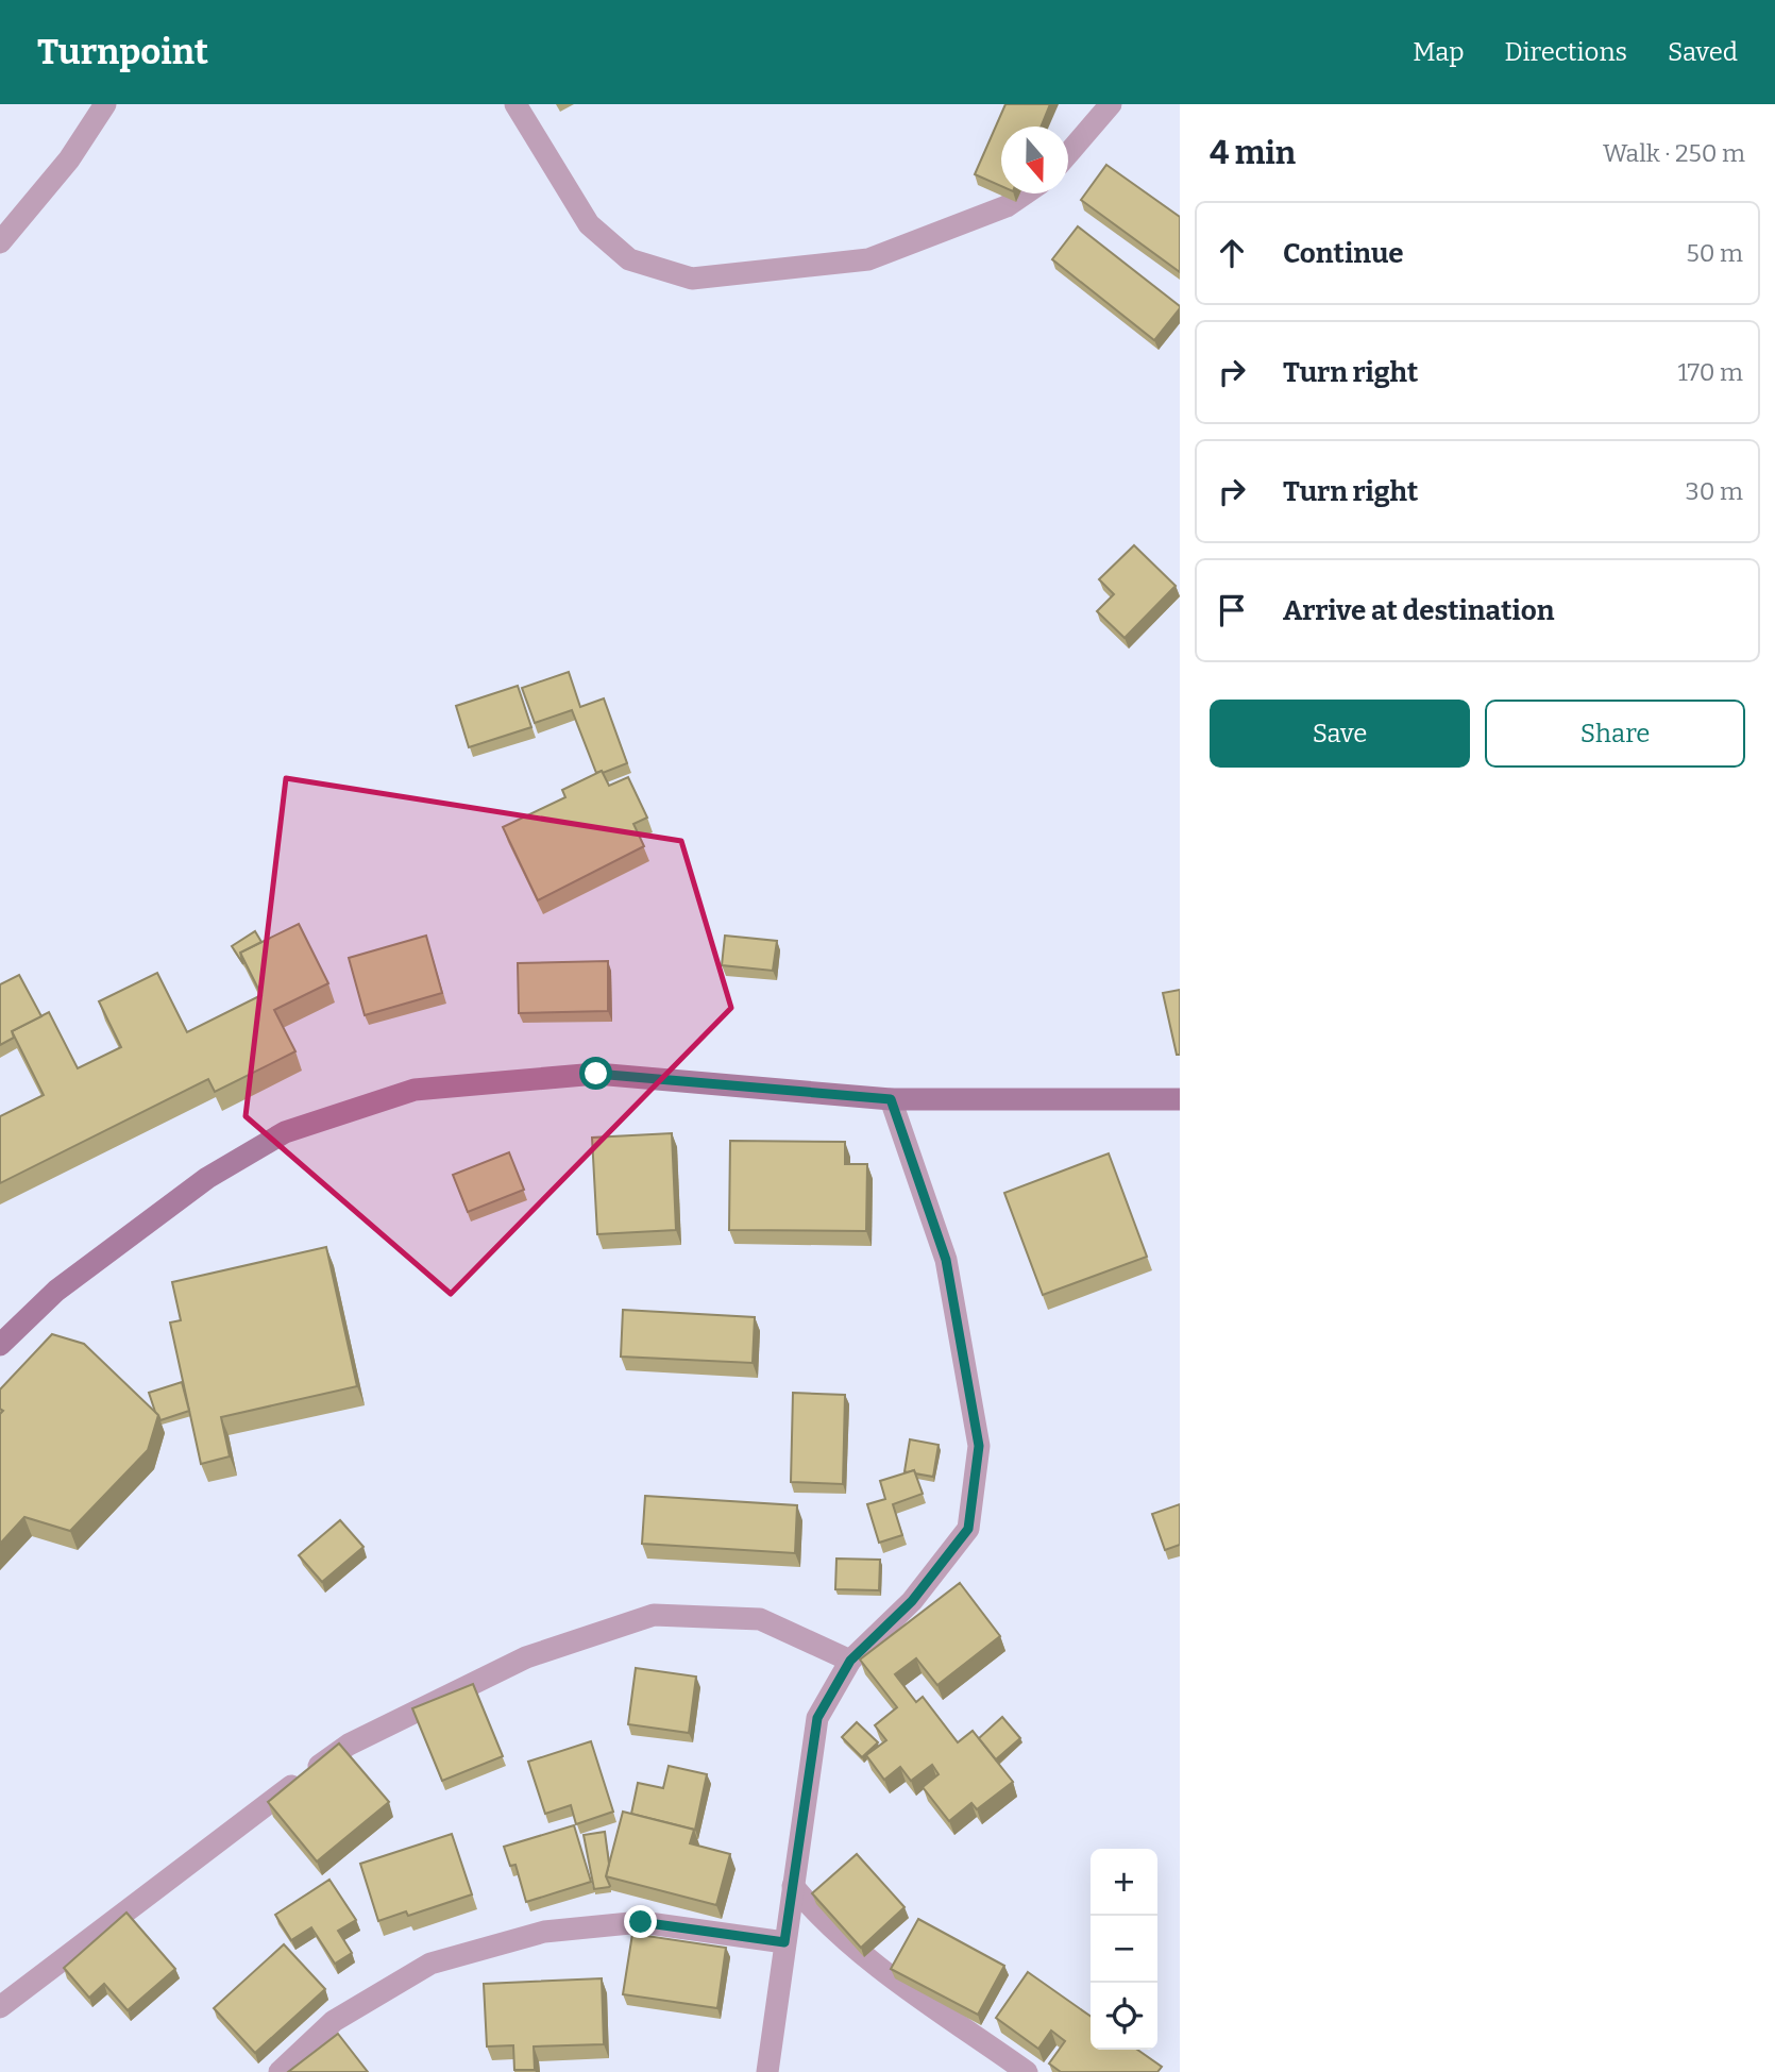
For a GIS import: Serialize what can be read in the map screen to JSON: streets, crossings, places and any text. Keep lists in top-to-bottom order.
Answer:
{
  "north": "bottom",
  "page": {
    "header": "Turnpoint",
    "nav": ["Map", "Directions", "Saved"],
    "heading": ["4 min", "Walk · 250 m"],
    "list": [
      ["Continue", "50 m"],
      ["Turn right", "170 m"],
      ["Turn right", "30 m"],
      "Arrive at destination"
    ],
    "buttons": ["Save", "Share"],
    "map_buttons": ["+", "−"]
  }
}
